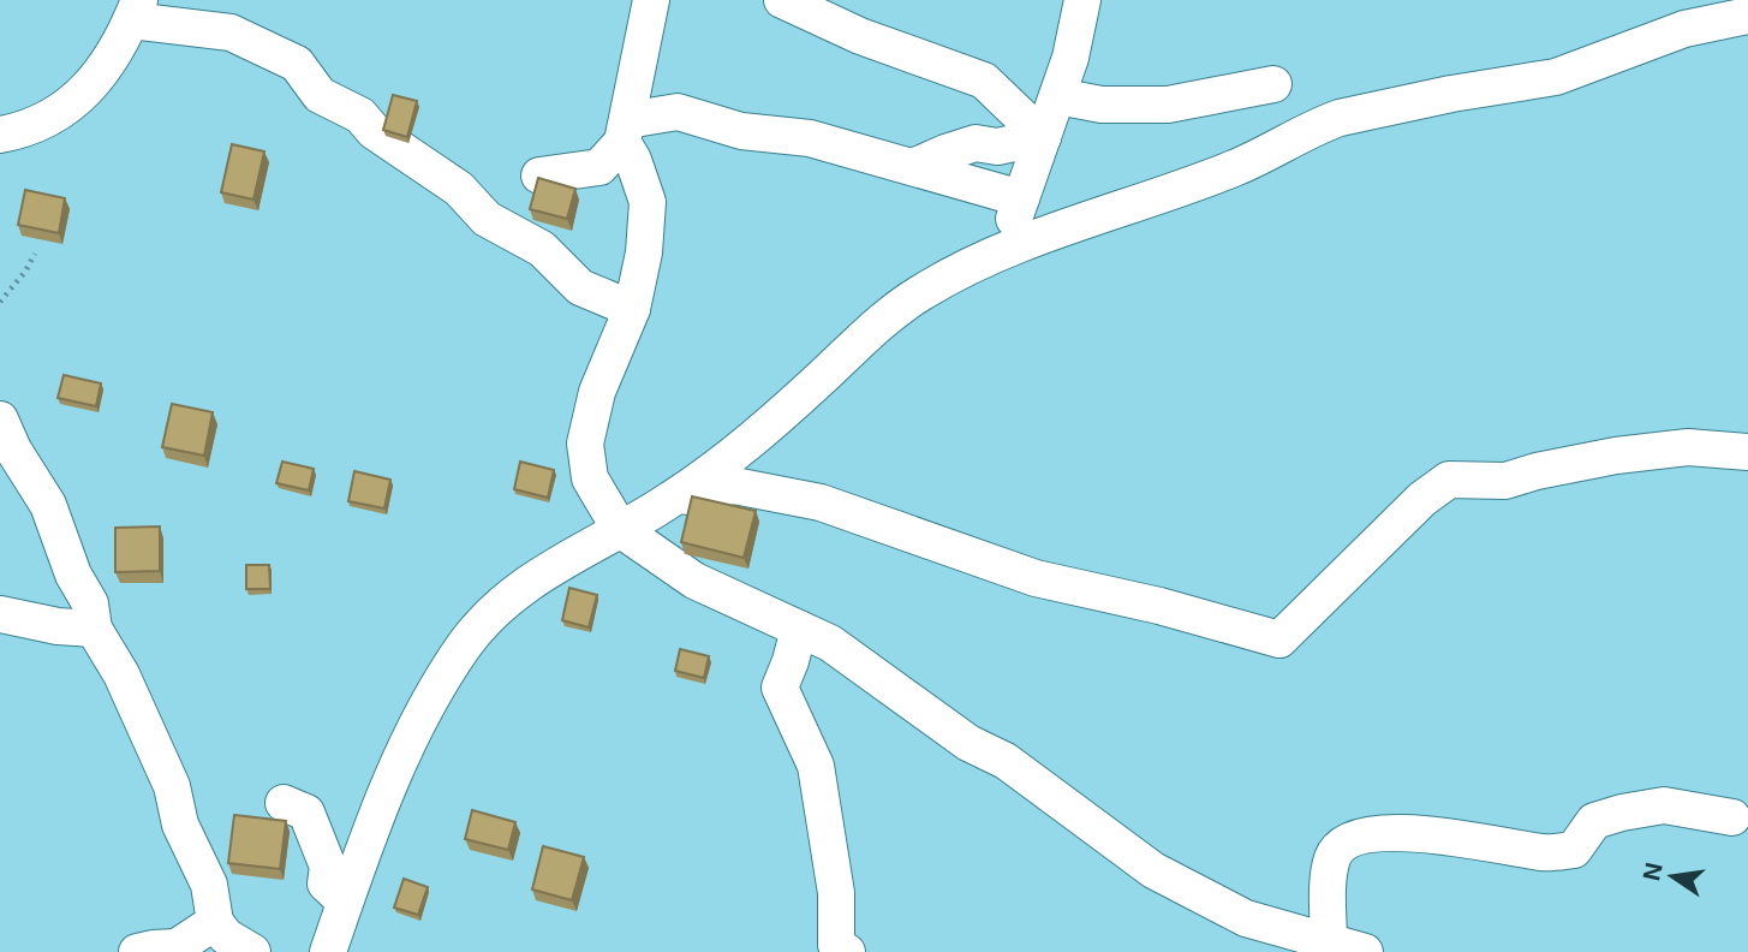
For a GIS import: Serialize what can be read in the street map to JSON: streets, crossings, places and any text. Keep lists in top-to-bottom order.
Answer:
{
  "north": "left"
}
